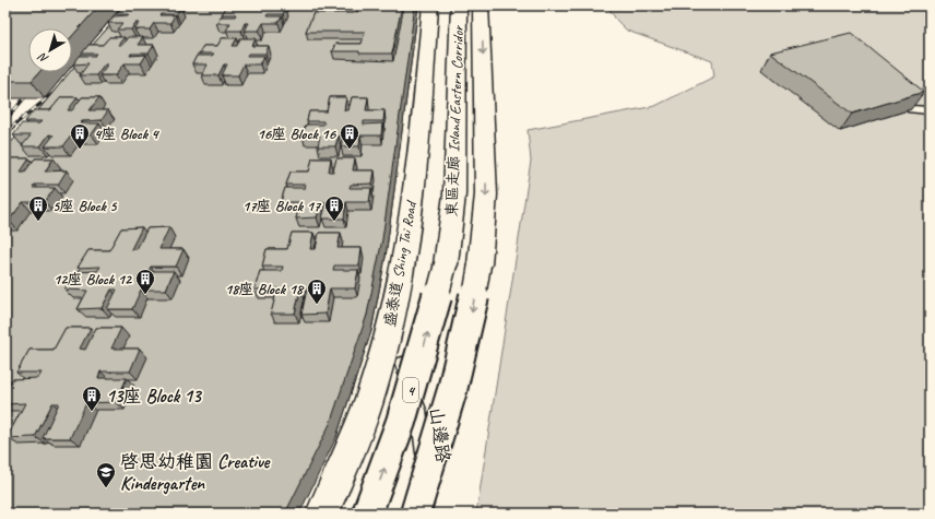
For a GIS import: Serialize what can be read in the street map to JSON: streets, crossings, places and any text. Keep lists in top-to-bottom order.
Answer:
{
  "streets": {
    "main road": ["東區走廊 Island Eastern Corridor", "盛泰道 Shing Tai Road", "4"],
    "lane": ["山邊路"]
  },
  "places": {
    "building": [
      "4座 Block 4",
      "16座 Block 16",
      "5座 Block 5",
      "17座 Block 17",
      "12座 Block 12",
      "18座 Block 18",
      "13座 Block 13"
    ],
    "school or university": ["啓思幼稚園 Creative Kindergarten"]
  },
  "north": "bottom left"
}
